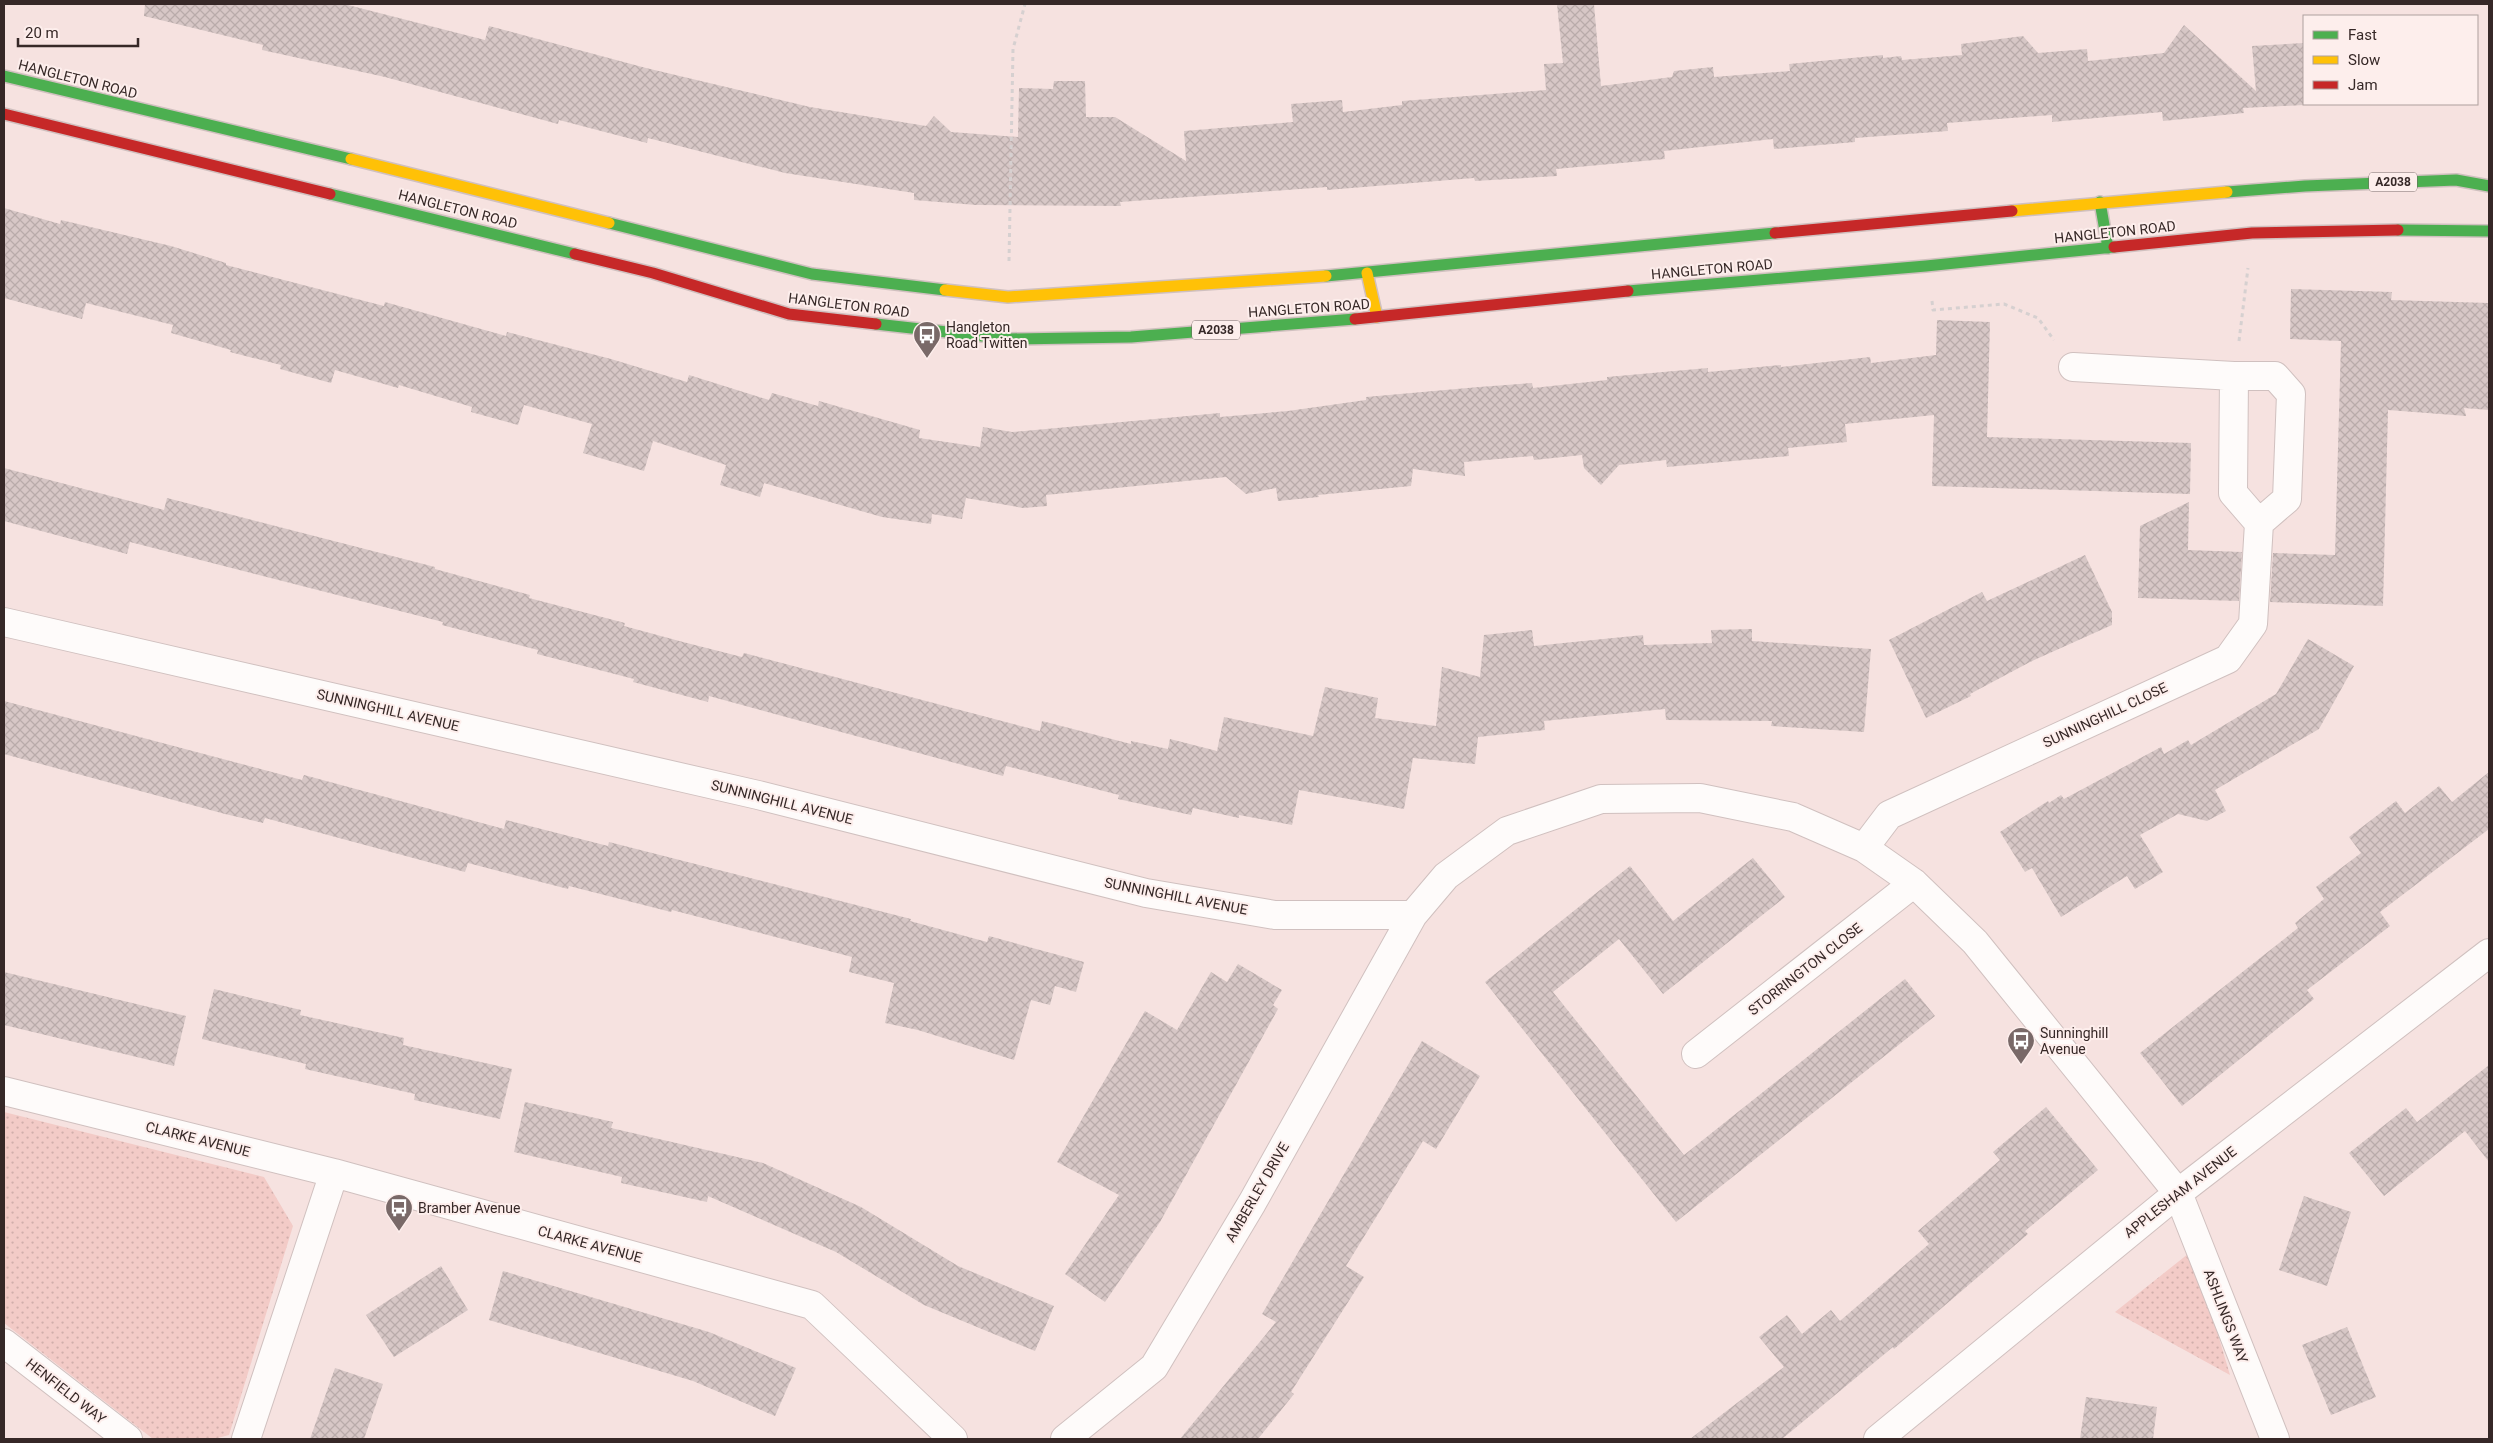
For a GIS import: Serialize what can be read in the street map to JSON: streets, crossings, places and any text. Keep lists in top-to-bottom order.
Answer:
{
  "streets": {
    "main road": ["HANGLETON ROAD", "A2038"],
    "street": [
      "SUNNINGHILL AVENUE",
      "SUNNINGHILL CLOSE",
      "STORRINGTON CLOSE",
      "CLARKE AVENUE",
      "AMBERLEY DRIVE",
      "APPLESHAM AVENUE",
      "ASHLINGS WAY",
      "HENFIELD WAY"
    ]
  },
  "crossings": [
    ["SUNNINGHILL AVENUE", "AMBERLEY DRIVE"],
    ["APPLESHAM AVENUE", "ASHLINGS WAY"]
  ],
  "places": {
    "bus stop": ["Hangleton Road Twitten", "Sunninghill Avenue", "Bramber Avenue"]
  },
  "legend": ["Fast", "Slow", "Jam"],
  "scale_bar": "20 m"
}
